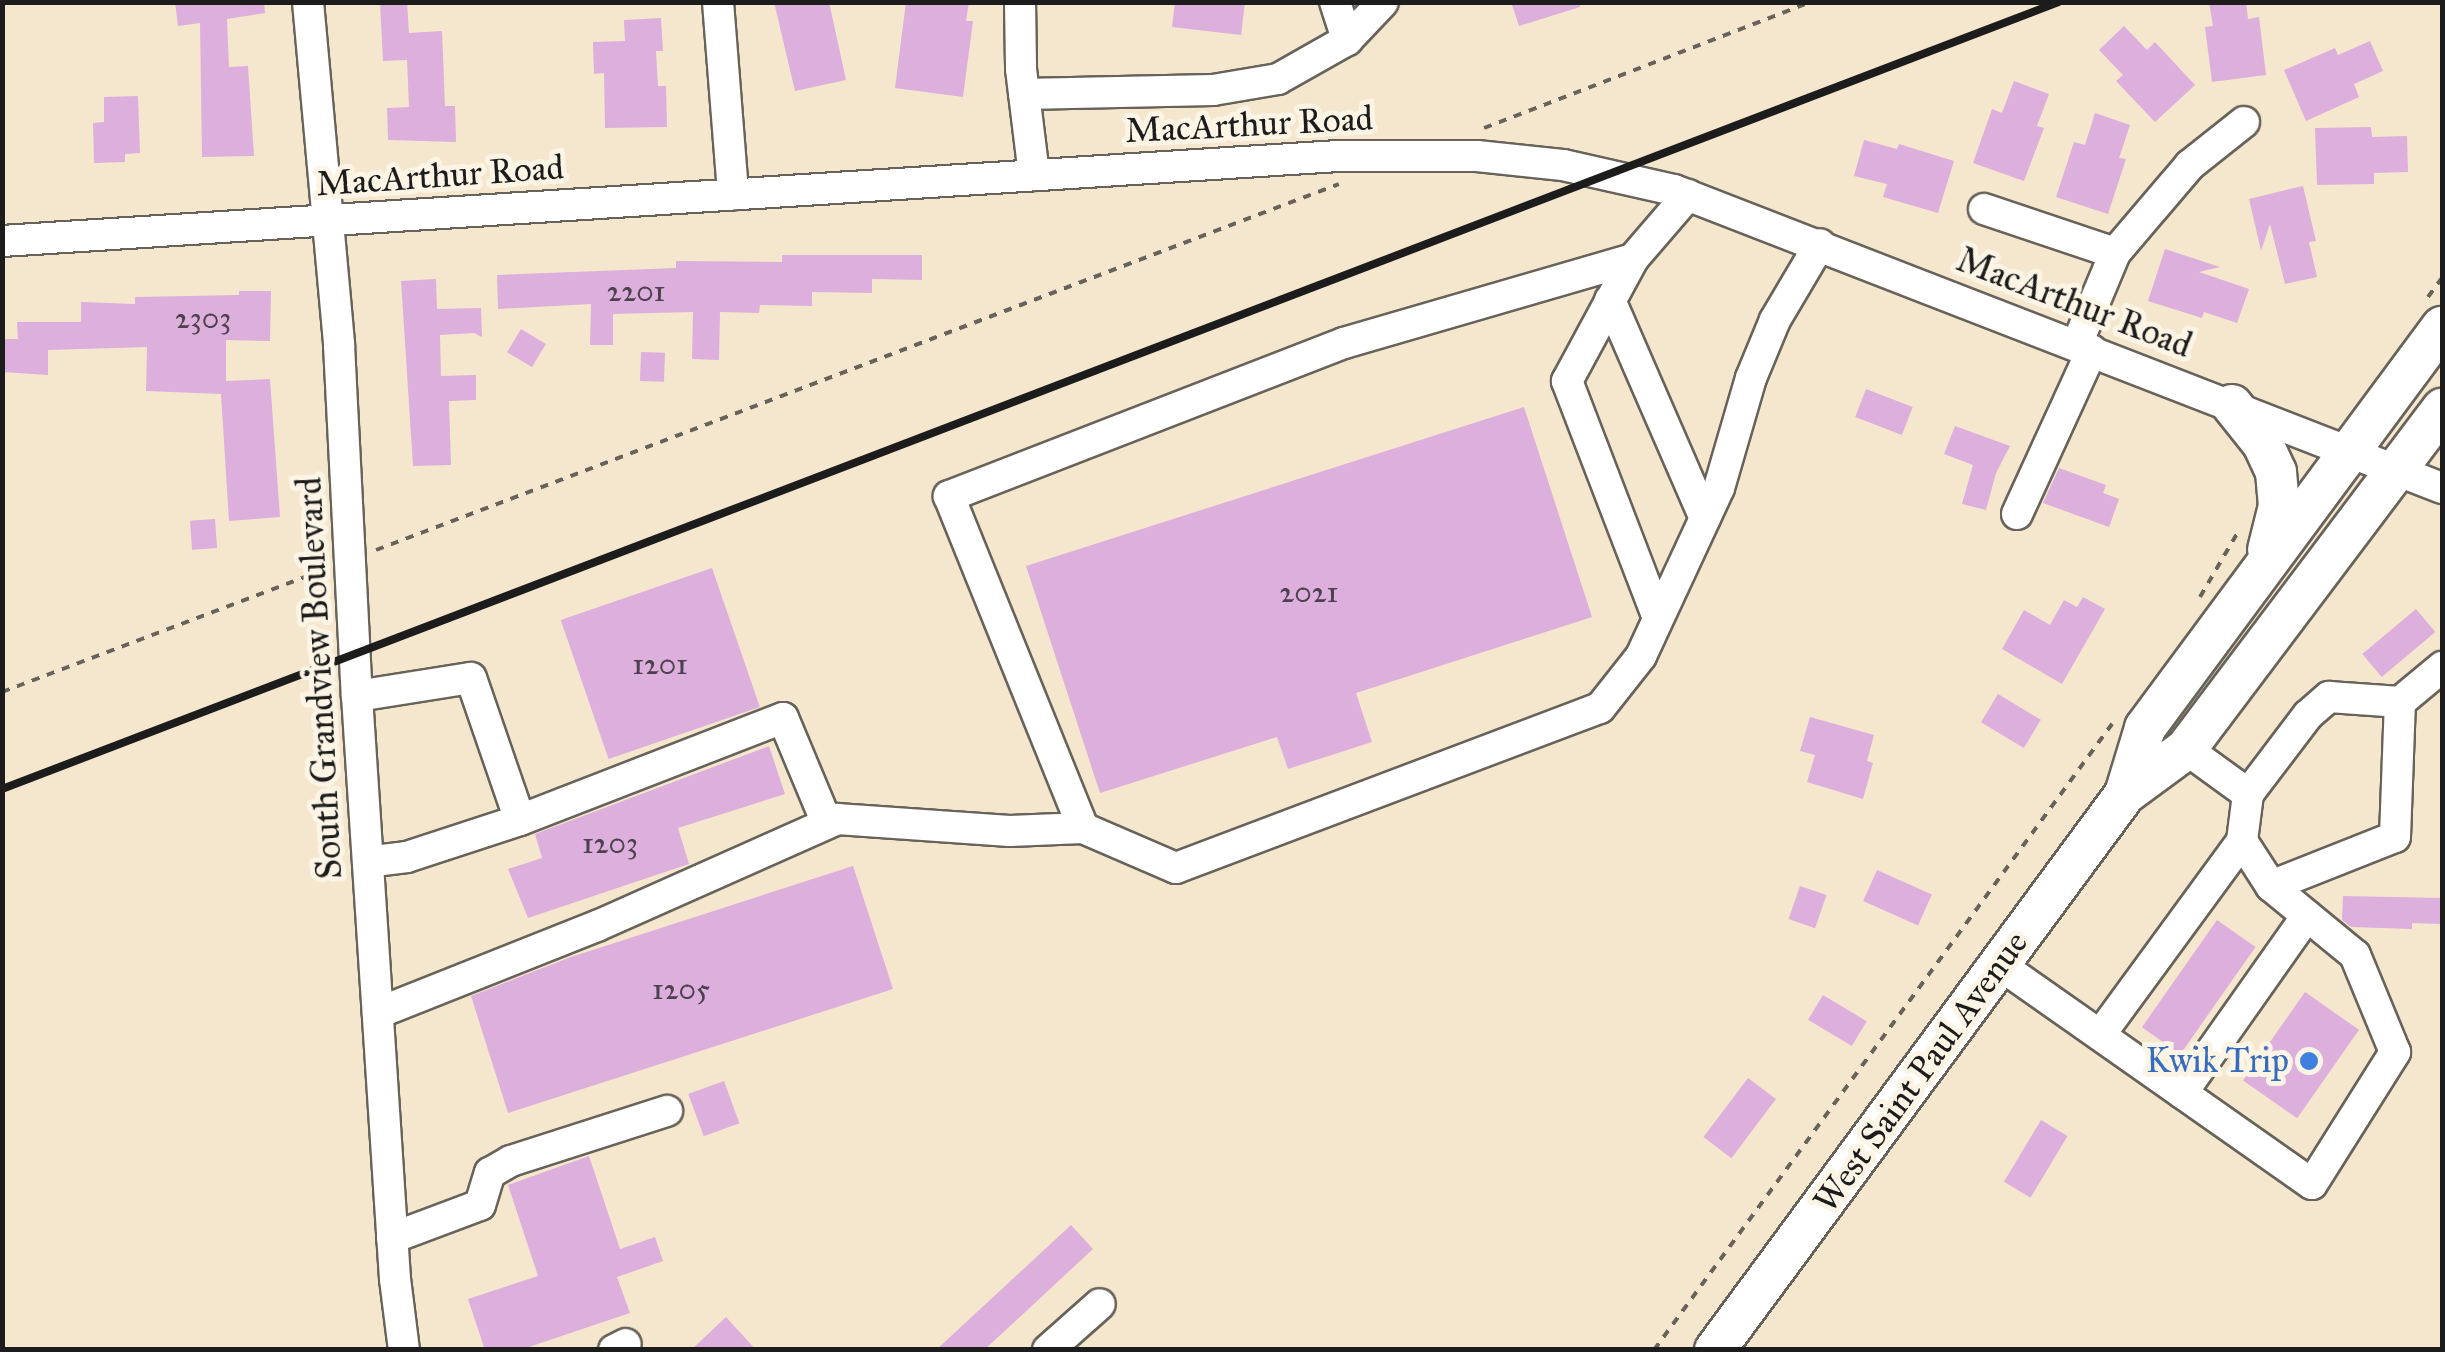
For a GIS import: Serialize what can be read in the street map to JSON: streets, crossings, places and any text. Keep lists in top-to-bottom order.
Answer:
{
  "streets": {
    "main road": ["West Saint Paul Avenue"],
    "street": ["MacArthur Road", "South Grandview Boulevard"]
  },
  "crossings": [
    ["MacArthur Road", "South Grandview Boulevard"],
    ["MacArthur Road", "West Saint Paul Avenue"]
  ],
  "places": ["Kwik Trip"],
  "house_numbers": [
    "2201",
    "2303",
    "2021",
    "1201",
    "1203",
    "1205"
  ]
}
